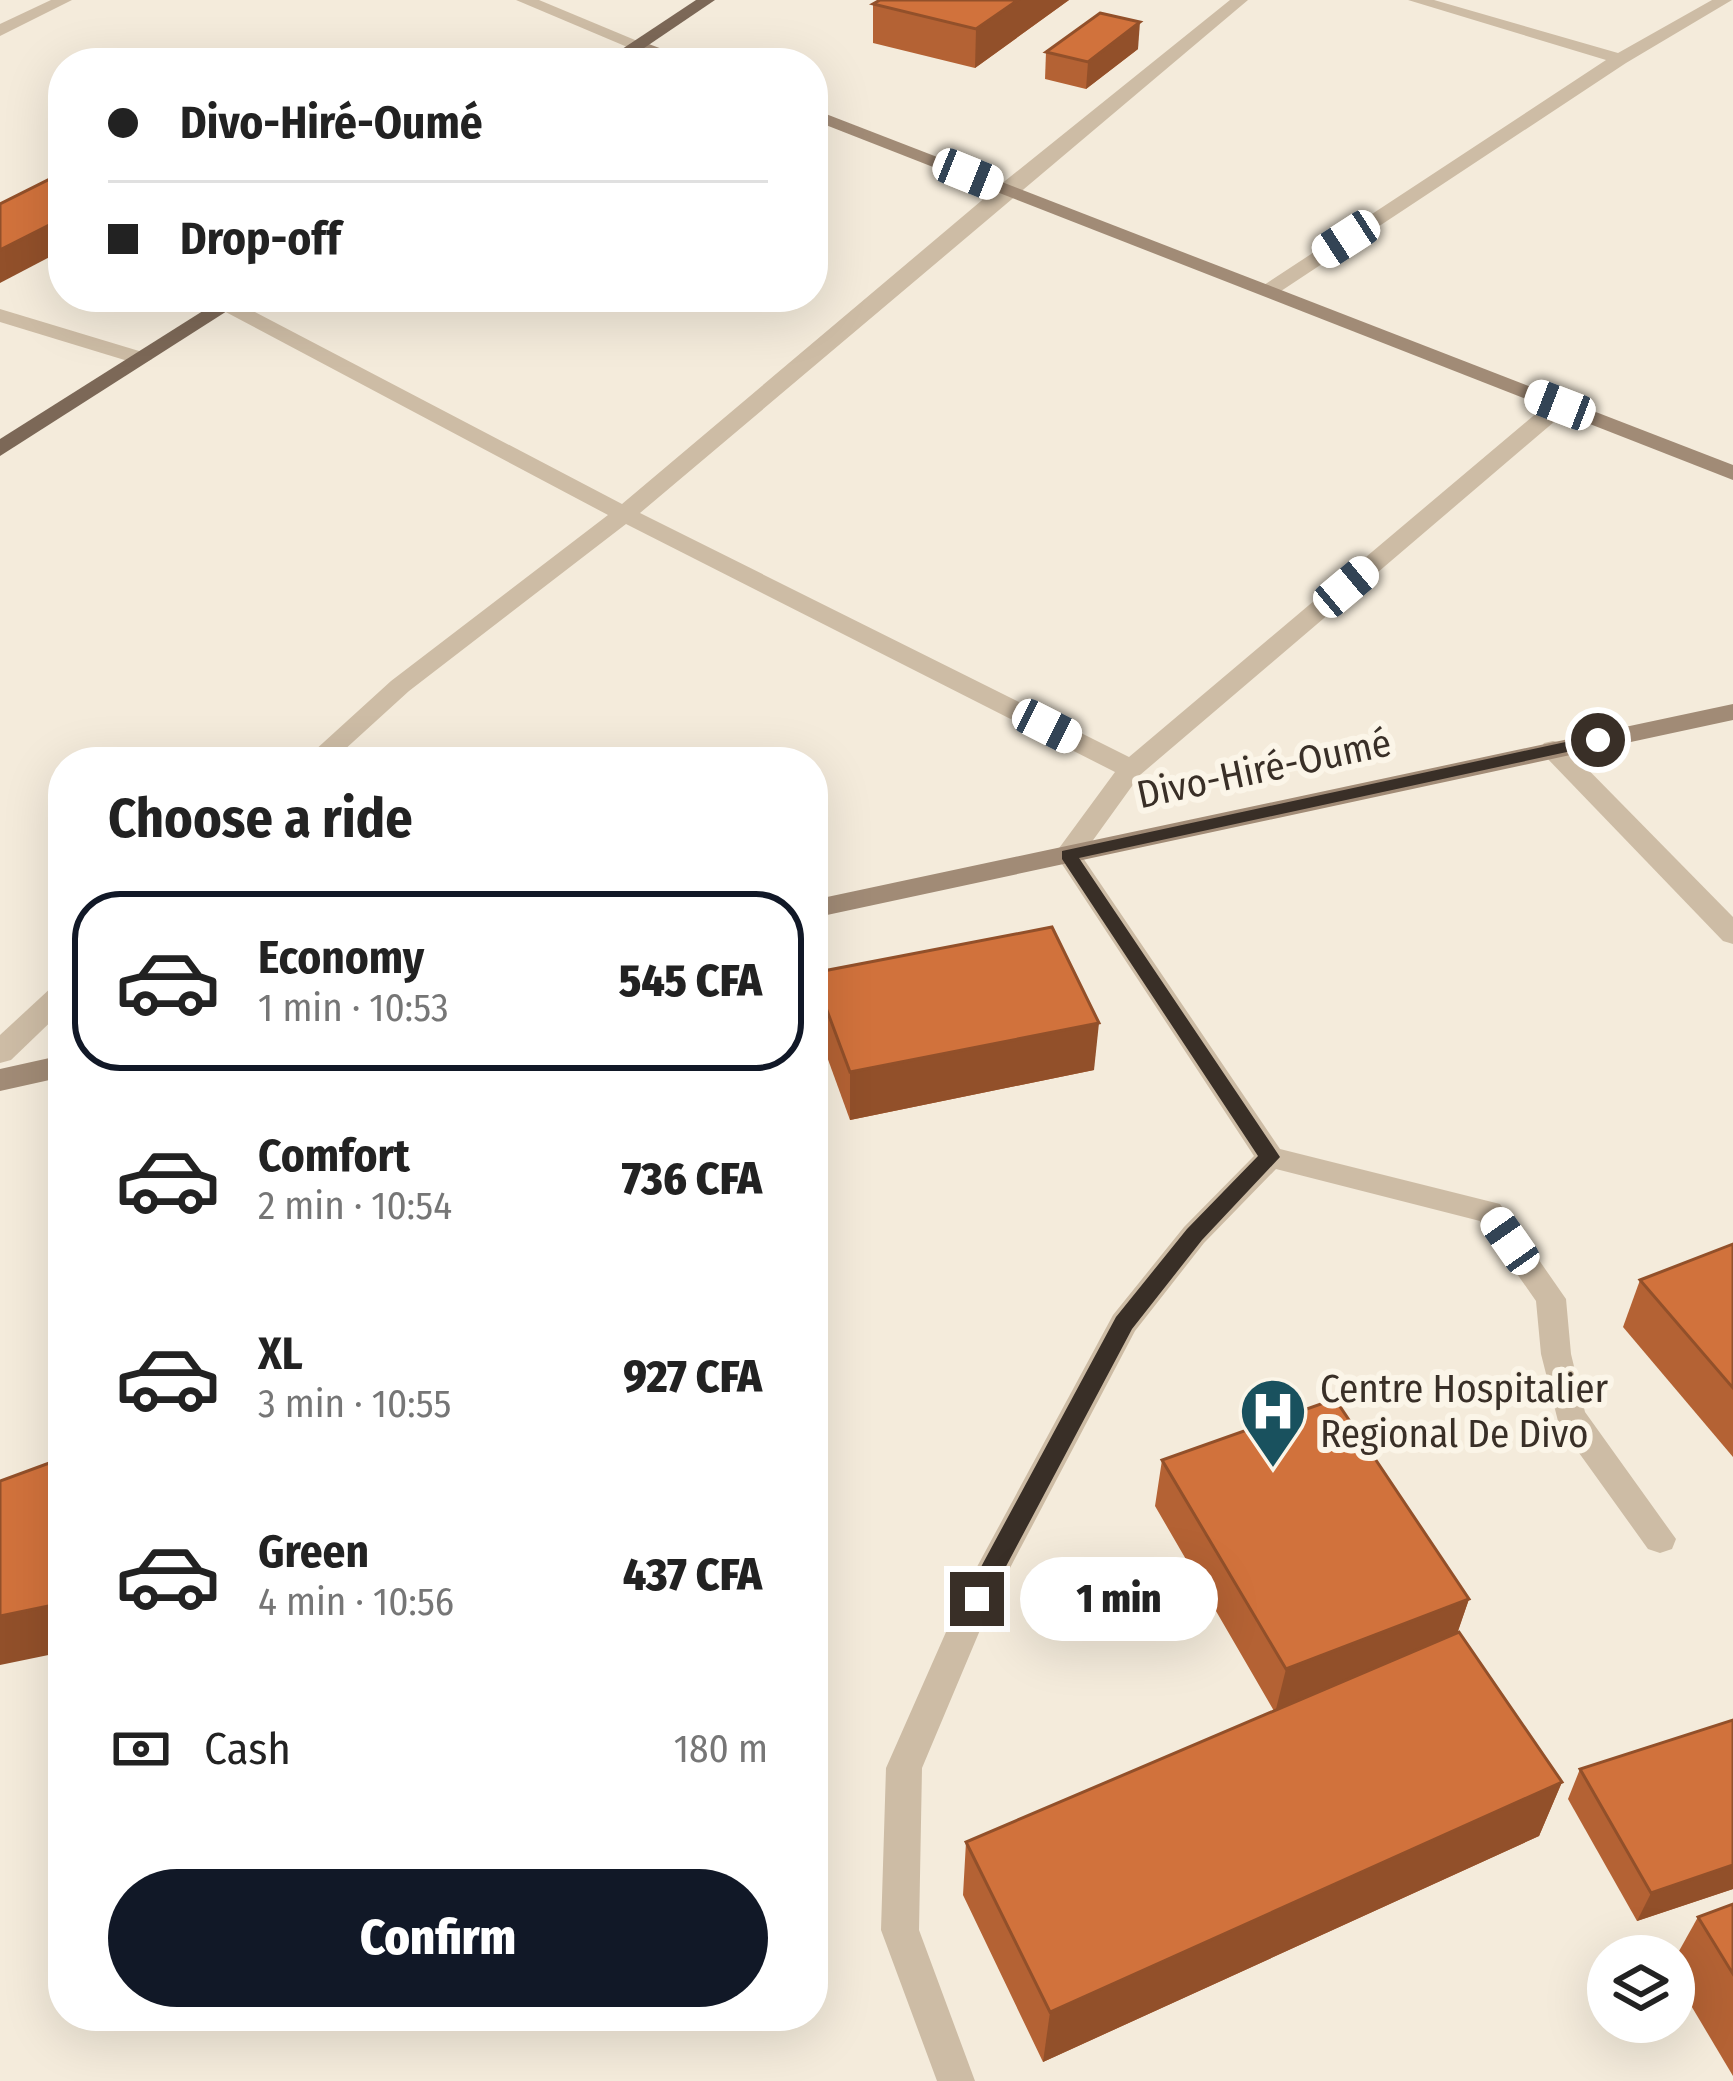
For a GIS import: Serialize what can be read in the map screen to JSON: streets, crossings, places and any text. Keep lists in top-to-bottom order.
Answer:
{
  "streets": {
    "street": ["Divo-Hiré-Oumé"]
  },
  "places": {
    "hospital": ["Centre Hospitalier Regional De Divo"]
  },
  "page": {
    "banner": ["Divo-Hiré-Oumé", "Drop-off"],
    "heading": "Choose a ride",
    "list": [
      {
        "name": "Economy",
        "note": "1 min · 10:53",
        "value": "545 CFA"
      },
      {
        "name": "Comfort",
        "note": "2 min · 10:54",
        "value": "736 CFA"
      },
      {
        "name": "XL",
        "note": "3 min · 10:55",
        "value": "927 CFA"
      },
      {
        "name": "Green",
        "note": "4 min · 10:56",
        "value": "437 CFA"
      }
    ],
    "bubble": "1 min",
    "pay": ["Cash", "180 m"],
    "buttons": "Confirm"
  }
}
